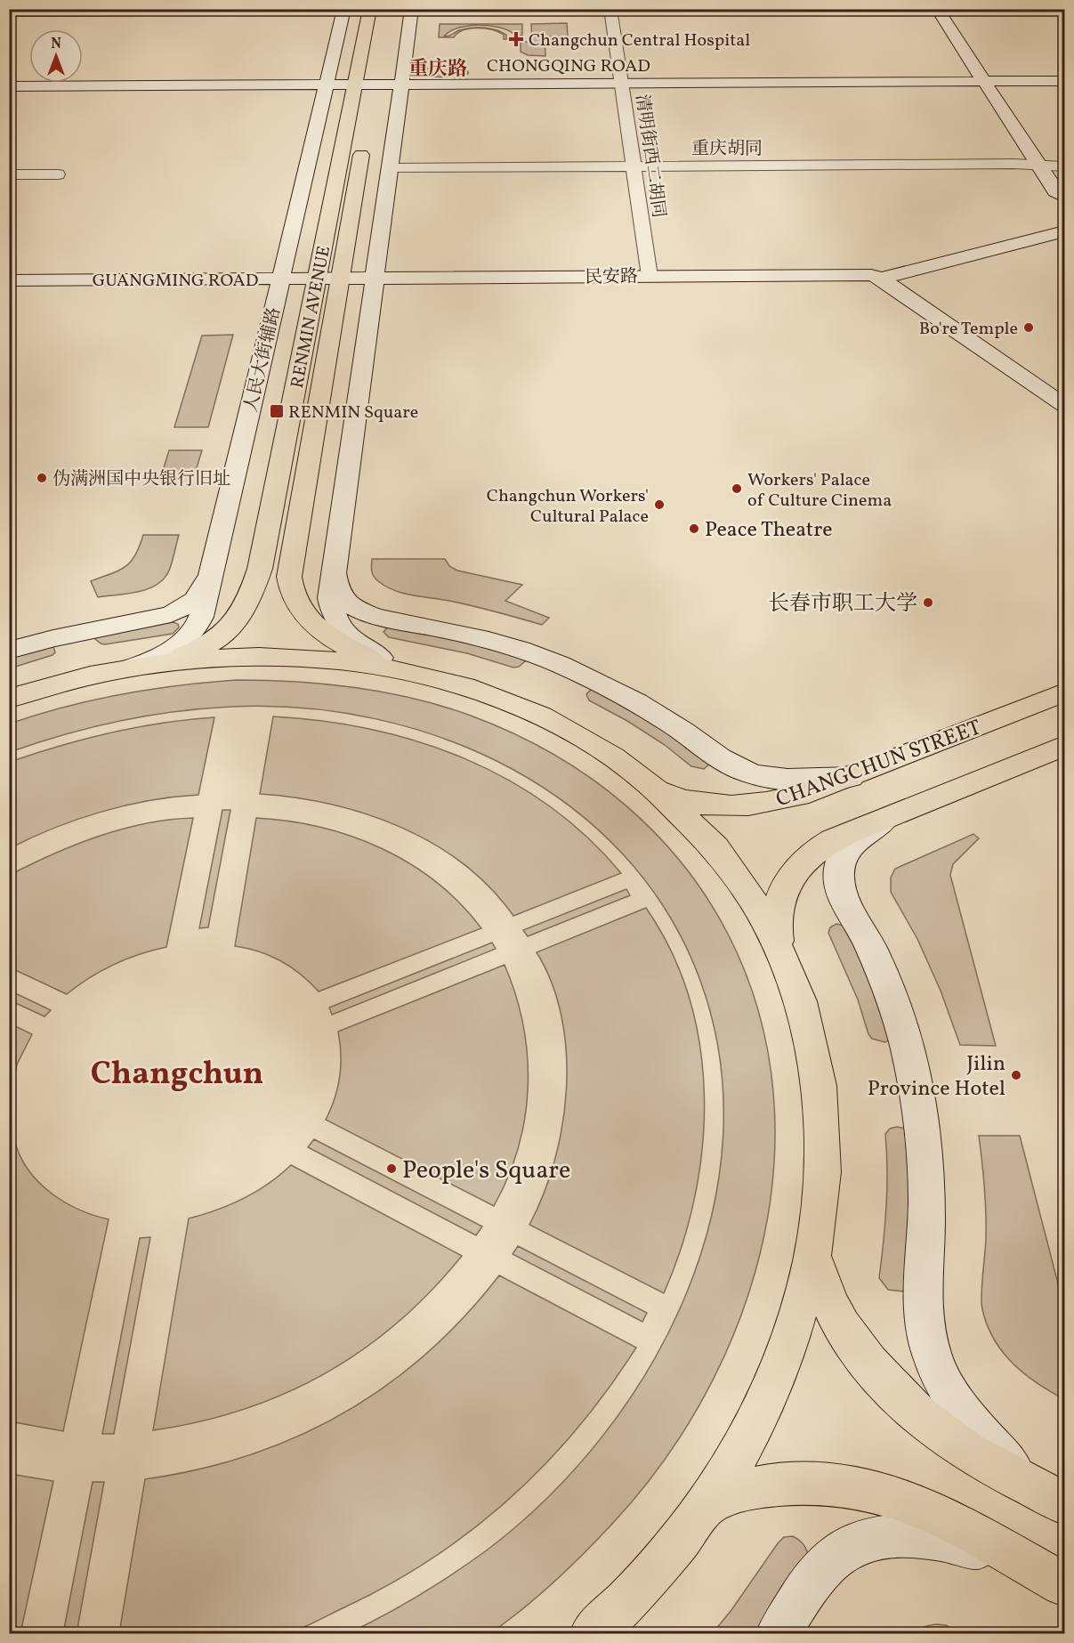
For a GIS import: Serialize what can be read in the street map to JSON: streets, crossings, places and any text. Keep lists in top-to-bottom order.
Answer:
{
  "streets": {
    "main road": [
      "CHONGQING ROAD",
      "民安路",
      "GUANGMING ROAD",
      "RENMIN AVENUE",
      "人民大街辅路",
      "CHANGCHUN STREET"
    ],
    "street": ["重庆胡同", "清明街西二胡同"]
  },
  "crossings": [
    ["CHONGQING ROAD", "清明街西二胡同"],
    ["CHONGQING ROAD", "RENMIN AVENUE"],
    ["CHONGQING ROAD", "人民大街辅路"],
    ["重庆胡同", "清明街西二胡同"],
    ["清明街西二胡同", "民安路"],
    ["民安路", "GUANGMING ROAD"],
    ["民安路", "RENMIN AVENUE"],
    ["GUANGMING ROAD", "RENMIN AVENUE"],
    ["GUANGMING ROAD", "人民大街辅路"],
    ["RENMIN AVENUE", "人民大街辅路"]
  ],
  "districts": ["重庆路", "Changchun"],
  "places": {
    "health": ["Changchun Central Hospital"],
    "other": [
      "Bo're Temple",
      "伪满洲国中央银行旧址",
      "Workers' Palace of Culture Cinema",
      "Changchun Workers' Cultural Palace",
      "Peace Theatre",
      "长春市职工大学",
      "Jilin Province Hotel",
      "People's Square"
    ],
    "transit": ["RENMIN Square"]
  },
  "north": "top"
}
